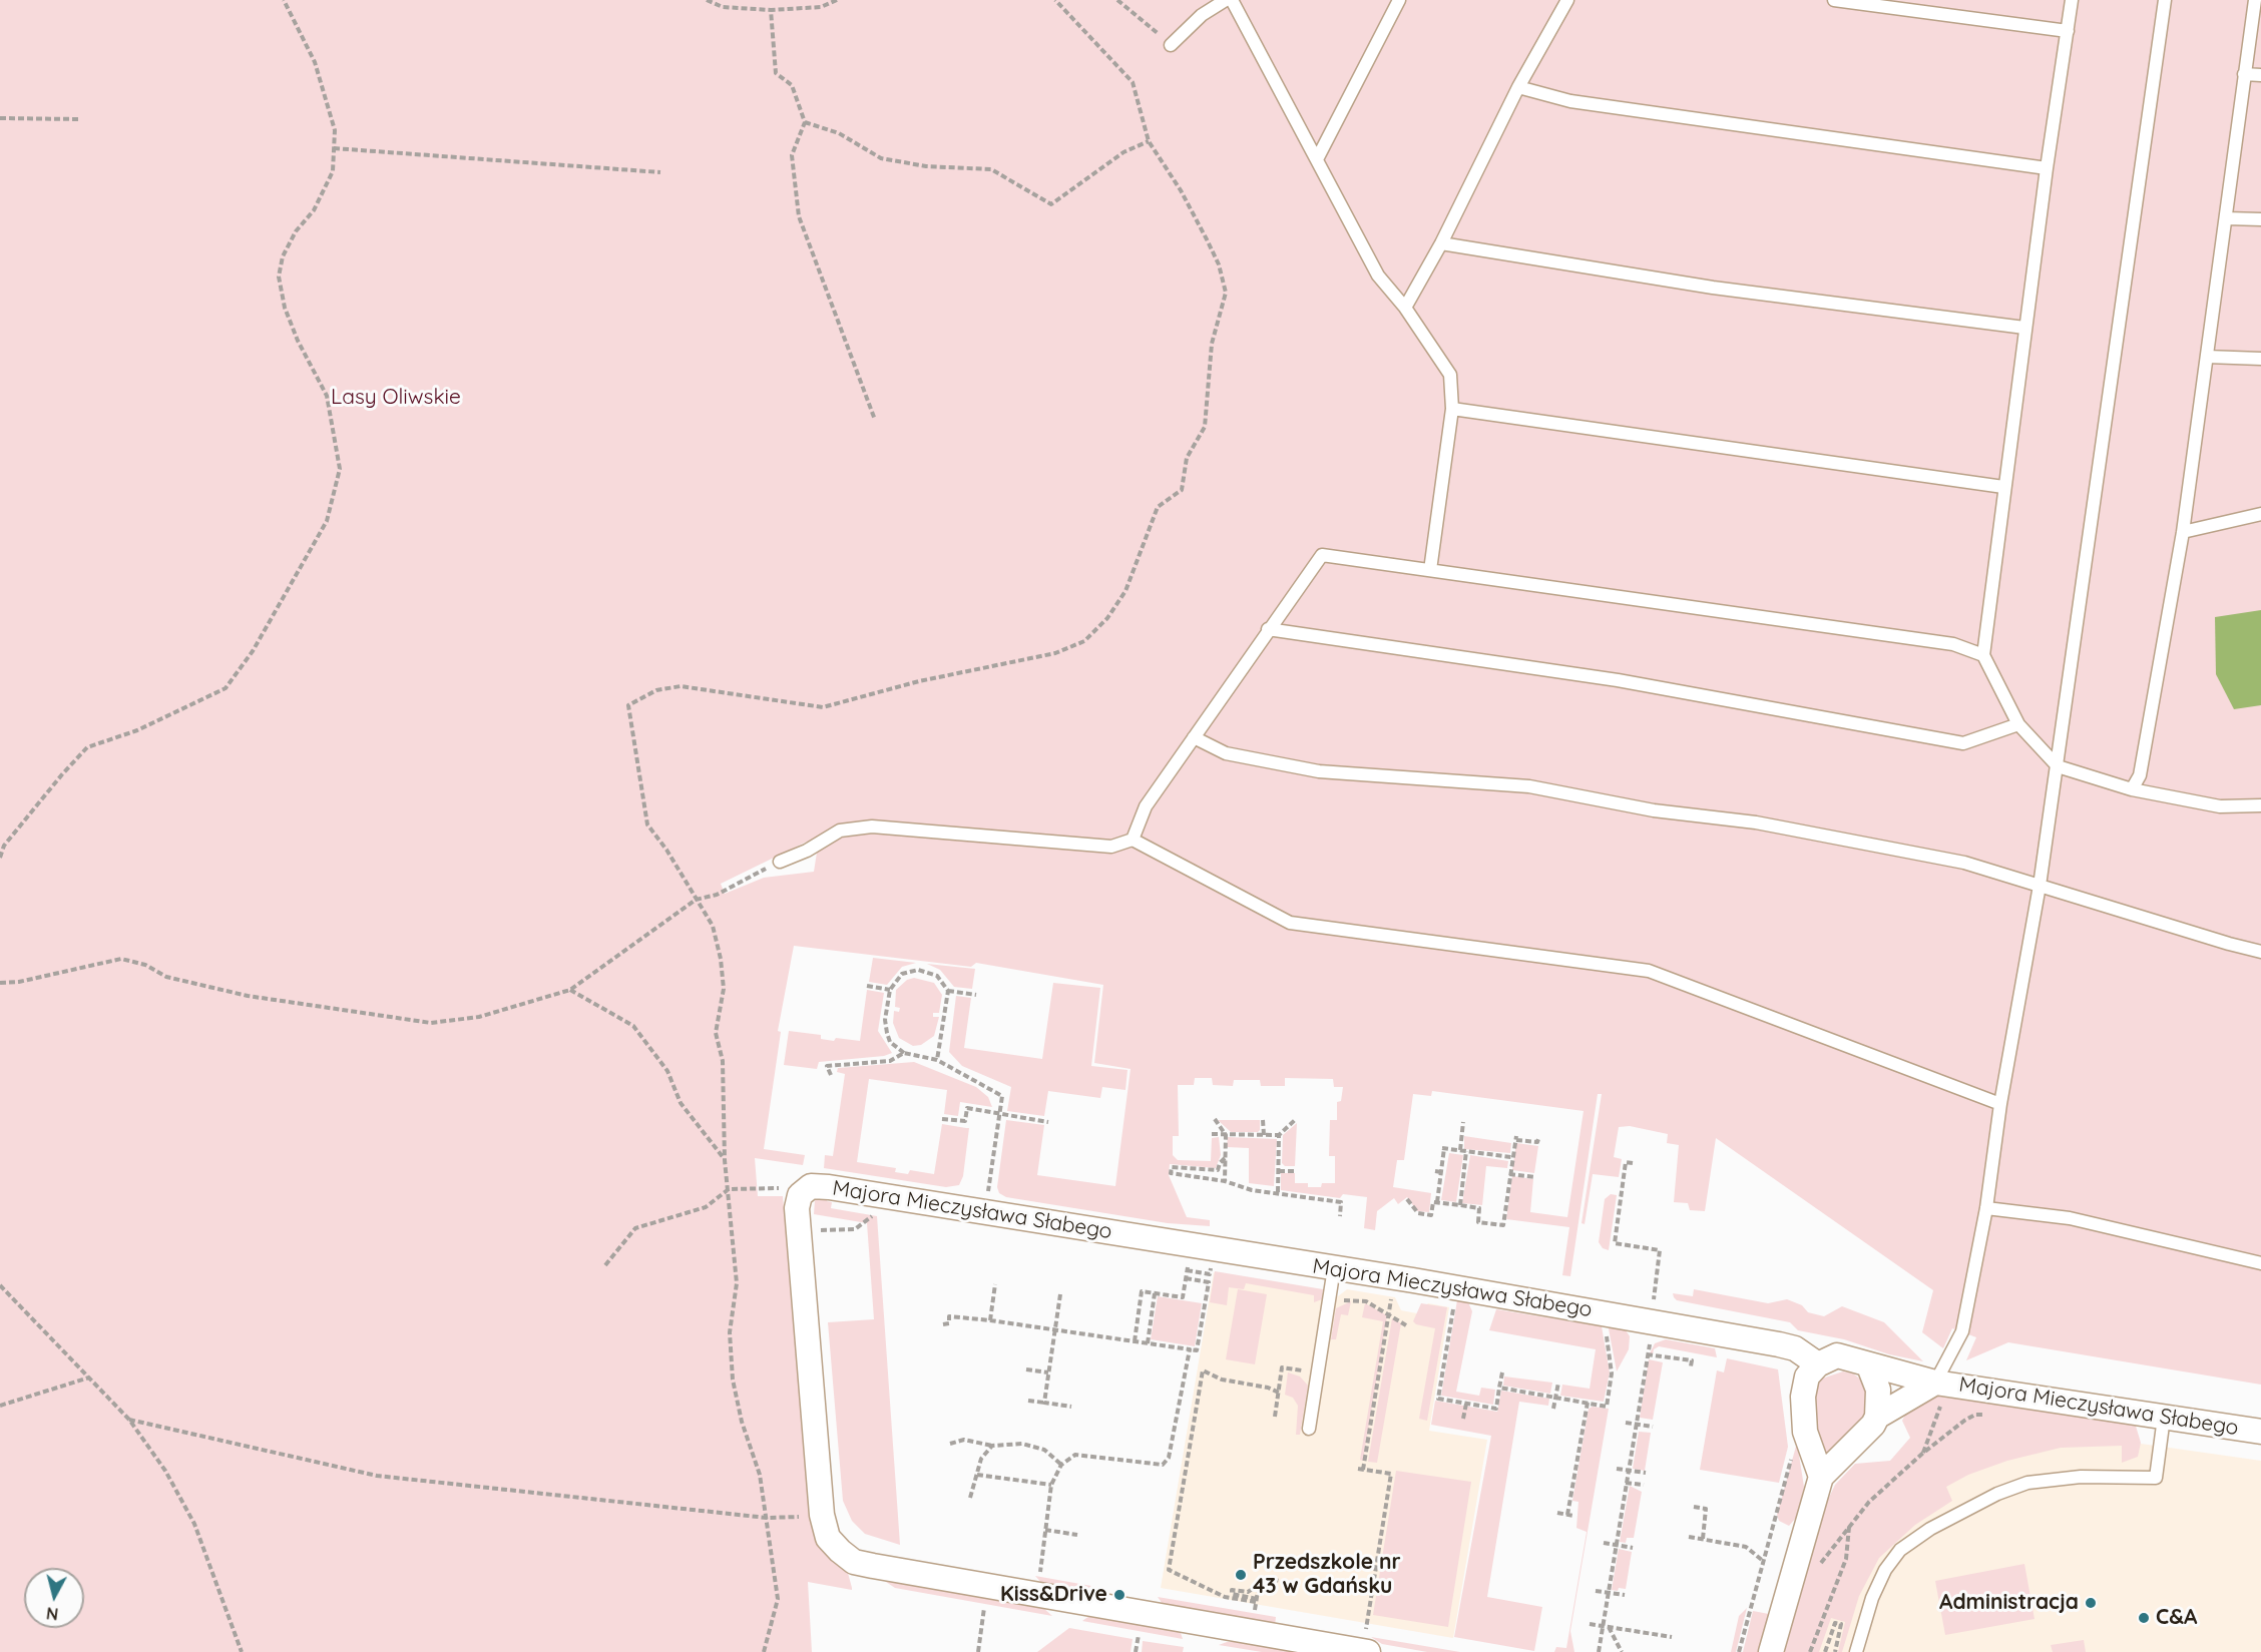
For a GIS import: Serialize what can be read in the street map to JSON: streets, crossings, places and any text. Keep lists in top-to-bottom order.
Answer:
{
  "streets": {
    "street": ["Majora Mieczysława Słabego"]
  },
  "parks": ["Lasy Oliwskie"],
  "places": [
    "Przedszkole nr 43 w Gdańsku",
    "Kiss&Drive",
    "Administracja",
    "C&A"
  ],
  "north": "bottom"
}
